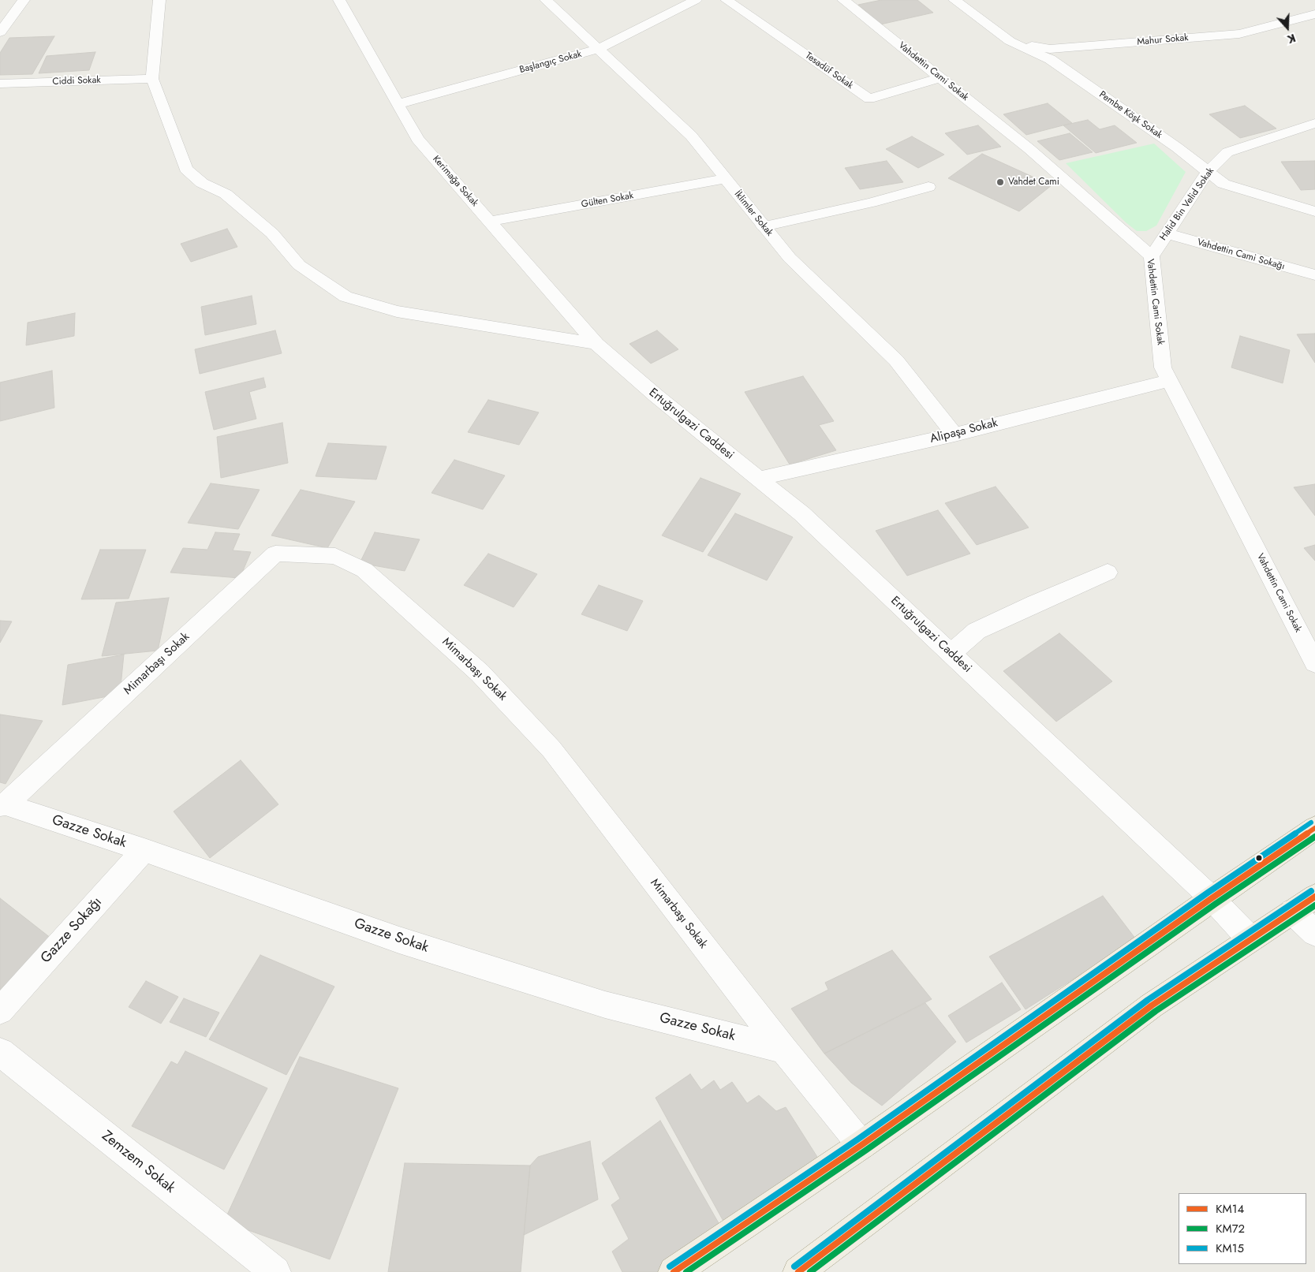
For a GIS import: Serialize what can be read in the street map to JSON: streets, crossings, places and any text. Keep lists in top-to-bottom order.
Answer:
{
  "streets": {
    "street": [
      "Mahur Sokak",
      "Başlangıç Sokak",
      "Tesadüf Sokak",
      "Vahdettin Cami Sokak",
      "Ciddi Sokak",
      "Pembe Köşk Sokak",
      "Kerimağa Sokak",
      "Gülten Sokak",
      "Halid Bin Velid Sokak",
      "İklimler Sokak",
      "Vahdettin Cami Sokağı",
      "Ertuğrulgazi Caddesi",
      "Alipaşa Sokak",
      "Mimarbaşı Sokak",
      "Gazze Sokak",
      "Gazze Sokağı",
      "Zemzem Sokak"
    ]
  },
  "crossings": [
    ["Mahur Sokak", "Pembe Köşk Sokak"],
    ["Başlangıç Sokak", "Kerimağa Sokak"],
    ["Başlangıç Sokak", "İklimler Sokak"],
    ["Tesadüf Sokak", "Vahdettin Cami Sokak"],
    ["Vahdettin Cami Sokak", "Halid Bin Velid Sokak"],
    ["Vahdettin Cami Sokak", "Alipaşa Sokak"],
    ["Pembe Köşk Sokak", "Halid Bin Velid Sokak"],
    ["Kerimağa Sokak", "Gülten Sokak"],
    ["Kerimağa Sokak", "Ertuğrulgazi Caddesi"],
    ["Gülten Sokak", "İklimler Sokak"],
    ["Halid Bin Velid Sokak", "Vahdettin Cami Sokağı"],
    ["İklimler Sokak", "Alipaşa Sokak"],
    ["Ertuğrulgazi Caddesi", "Alipaşa Sokak"],
    ["Mimarbaşı Sokak", "Gazze Sokak"],
    ["Gazze Sokak", "Gazze Sokağı"]
  ],
  "places": ["Vahdet Cami"],
  "lines": ["transit line KM15", "transit line KM14", "transit line KM72"],
  "legend": ["KM14", "KM72", "KM15"],
  "north": "bottom"
}
